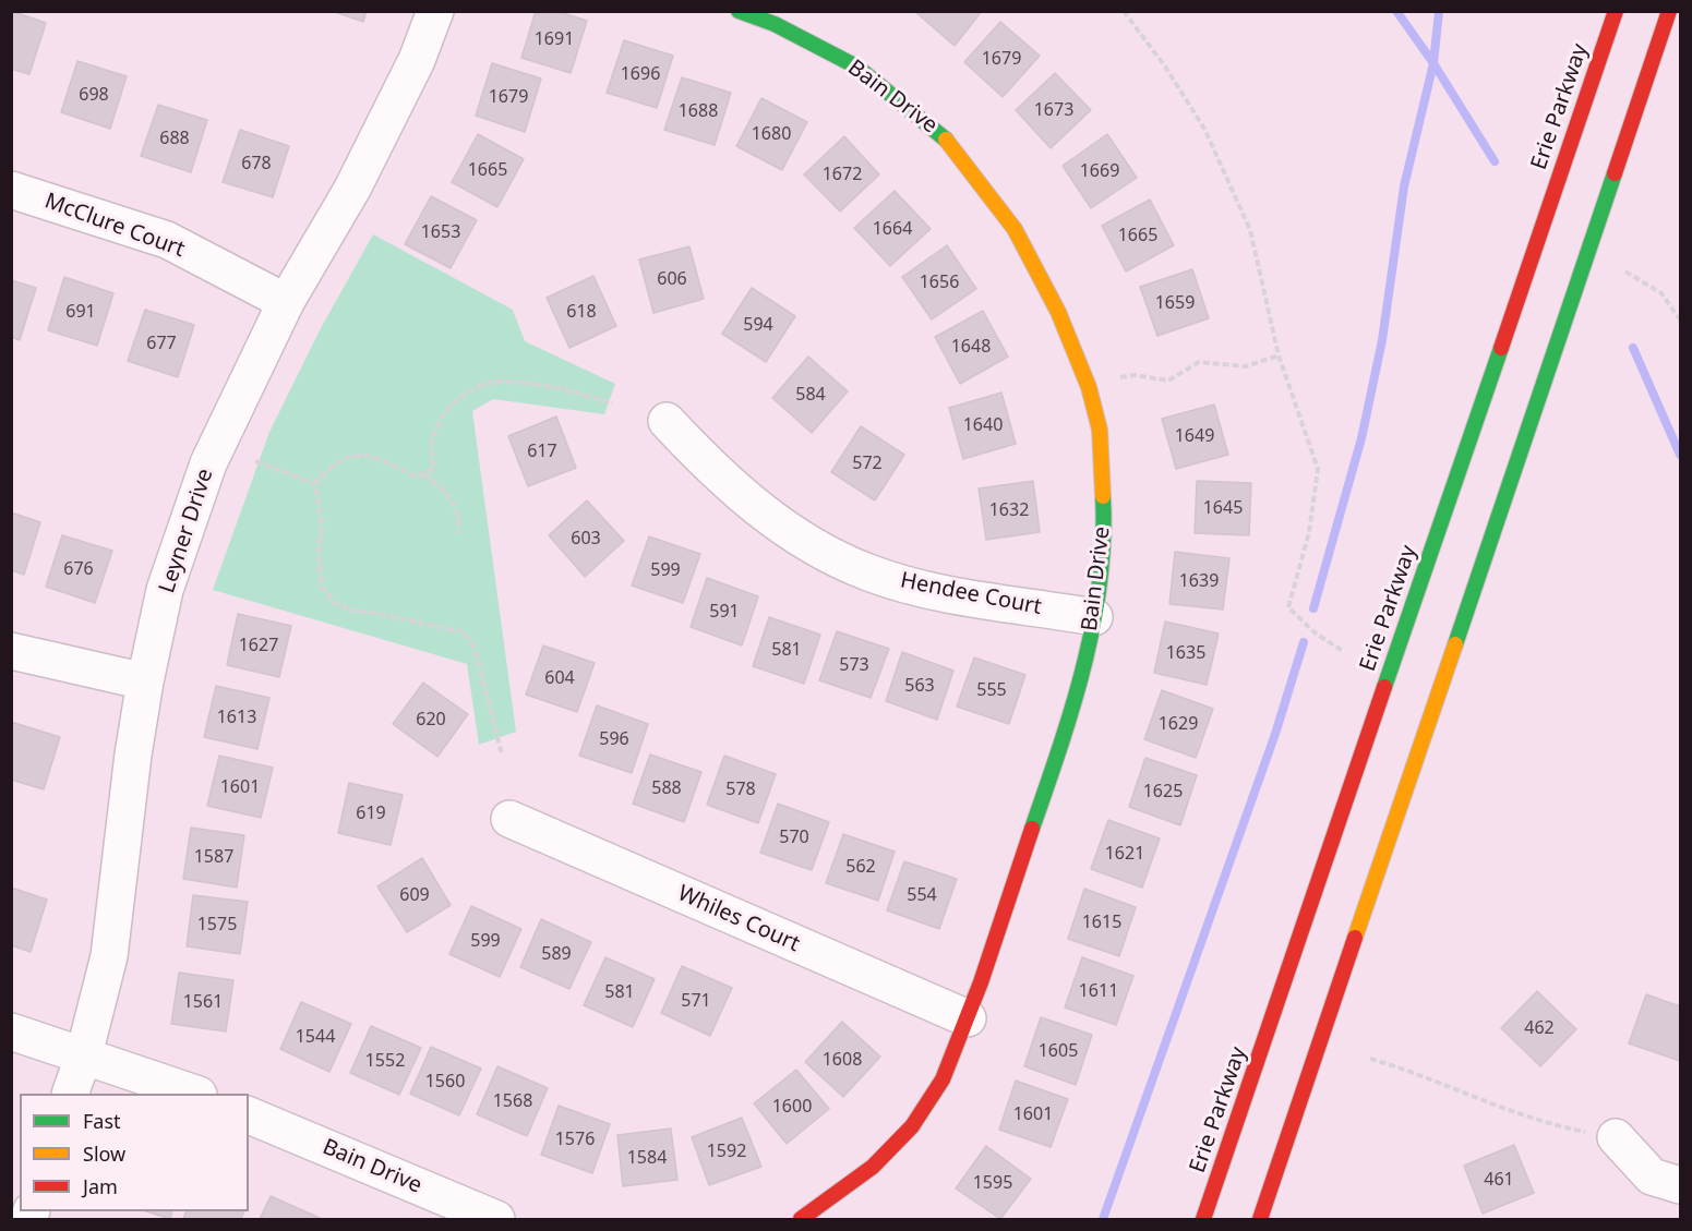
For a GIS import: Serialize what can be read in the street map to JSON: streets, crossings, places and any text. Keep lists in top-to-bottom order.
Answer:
{
  "streets": {
    "main road": ["Bain Drive", "Erie Parkway"],
    "street": [
      "McClure Court",
      "Leyner Drive",
      "Hendee Court",
      "Whiles Court"
    ]
  },
  "crossings": [
    ["Bain Drive", "Hendee Court"],
    ["Bain Drive", "Whiles Court"],
    ["McClure Court", "Leyner Drive"]
  ],
  "house_numbers": [
    "1691",
    "1679",
    "1696",
    "698",
    "1679",
    "1673",
    "1688",
    "1680",
    "688",
    "678",
    "1665",
    "1669",
    "1672",
    "1664",
    "1653",
    "1665",
    "606",
    "1656",
    "1659",
    "691",
    "618",
    "594",
    "677",
    "1648",
    "584",
    "1640",
    "1649",
    "617",
    "572",
    "1645",
    "1632",
    "603",
    "676",
    "599",
    "1639",
    "591",
    "1627",
    "581",
    "1635",
    "573",
    "604",
    "563",
    "555",
    "1613",
    "620",
    "1629",
    "596",
    "1601",
    "588",
    "578",
    "1625",
    "619",
    "570",
    "1621",
    "1587",
    "562",
    "609",
    "554",
    "1615",
    "1575",
    "599",
    "589",
    "1611",
    "581",
    "571",
    "1561",
    "462",
    "1544",
    "1605",
    "1608",
    "1552",
    "1560",
    "1568",
    "1600",
    "1601",
    "1576",
    "1592",
    "1584",
    "461",
    "1595"
  ],
  "legend": ["Fast", "Slow", "Jam"]
}
